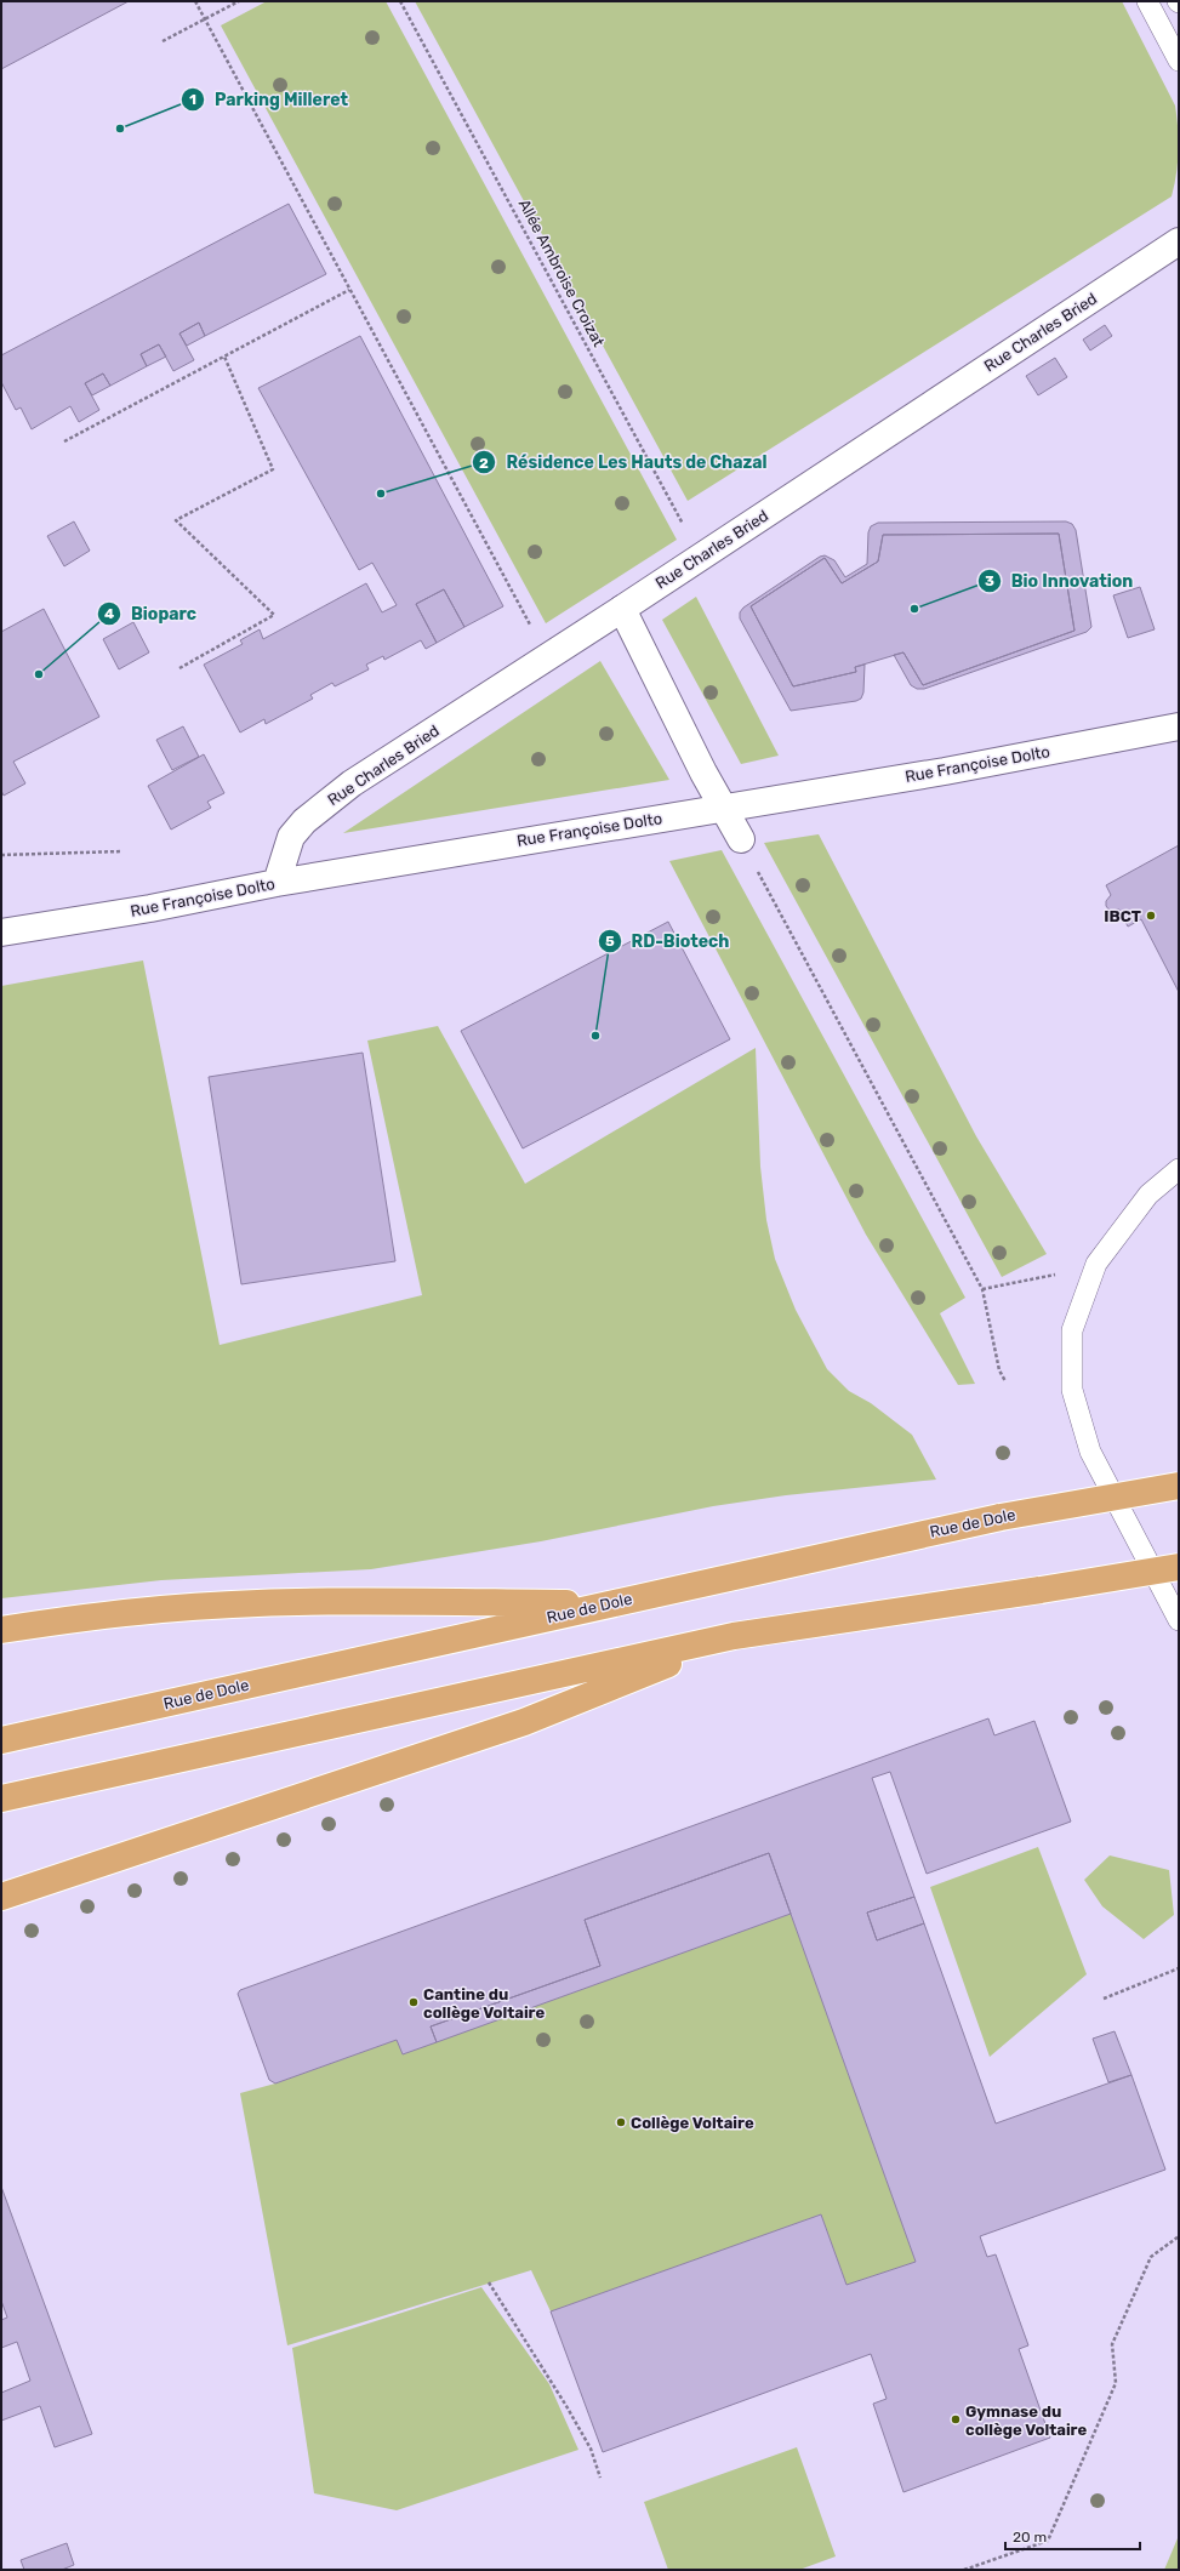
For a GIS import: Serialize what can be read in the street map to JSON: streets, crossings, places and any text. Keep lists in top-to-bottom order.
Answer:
{
  "streets": {
    "main road": ["Rue de Dole"],
    "street": ["Rue Charles Bried", "Rue Françoise Dolto"],
    "path": ["Allée Ambroise Croizat"]
  },
  "crossings": [
    ["Allée Ambroise Croizat", "Rue Charles Bried"],
    ["Rue Charles Bried", "Rue Françoise Dolto"]
  ],
  "places": [
    "Parking Milleret",
    "Résidence Les Hauts de Chazal",
    "Bio Innovation",
    "Bioparc",
    "IBCT",
    "RD-Biotech",
    "Cantine du collège Voltaire",
    "Collège Voltaire",
    "Gymnase du collège Voltaire"
  ],
  "scale_bar": "20 m"
}
